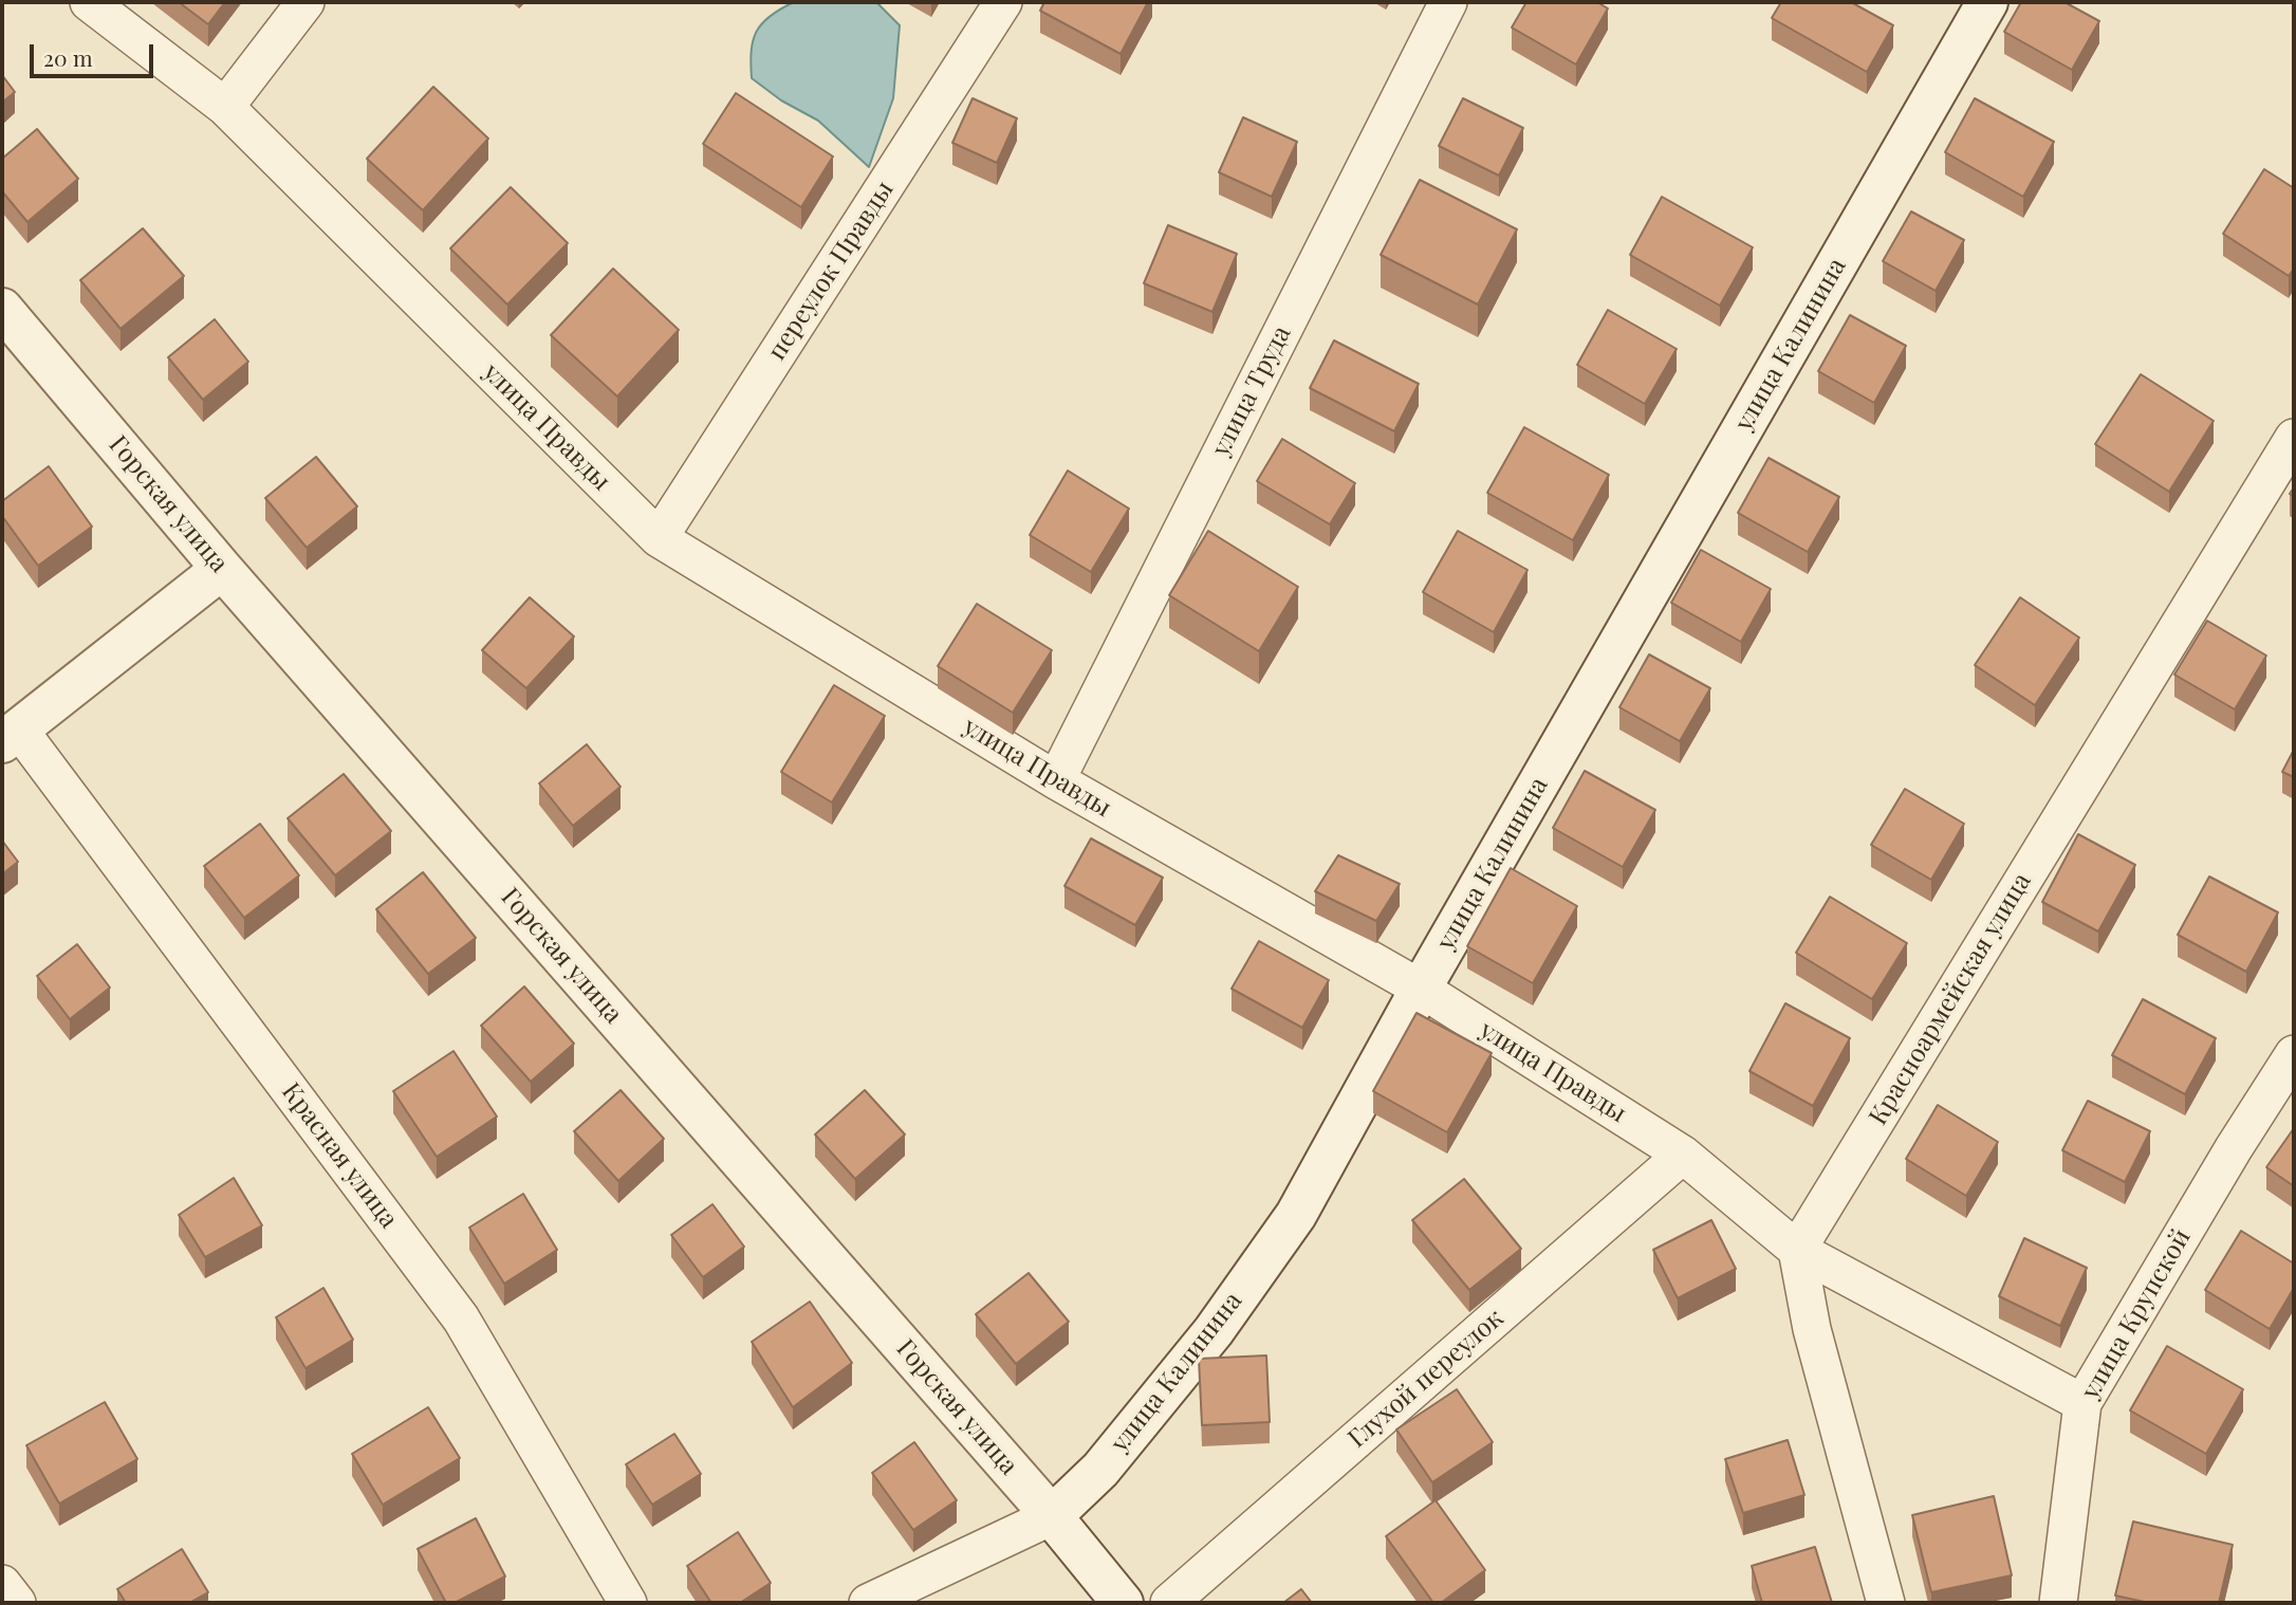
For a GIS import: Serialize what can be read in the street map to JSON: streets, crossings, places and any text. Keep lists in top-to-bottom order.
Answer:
{
  "streets": {
    "main road": ["улица Калинина", "Горская улица"],
    "street": [
      "переулок Правды",
      "улица Труда",
      "улица Правды",
      "Красноармейская улица",
      "Красная улица",
      "улица Крупской",
      "Глухой переулок"
    ]
  },
  "crossings": [
    ["переулок Правды", "улица Правды"],
    ["улица Калинина", "улица Правды"],
    ["улица Калинина", "Горская улица"],
    ["улица Труда", "улица Правды"],
    ["улица Правды", "Красноармейская улица"],
    ["улица Правды", "улица Крупской"],
    ["улица Правды", "Глухой переулок"]
  ],
  "scale_bar": "20 m"
}
